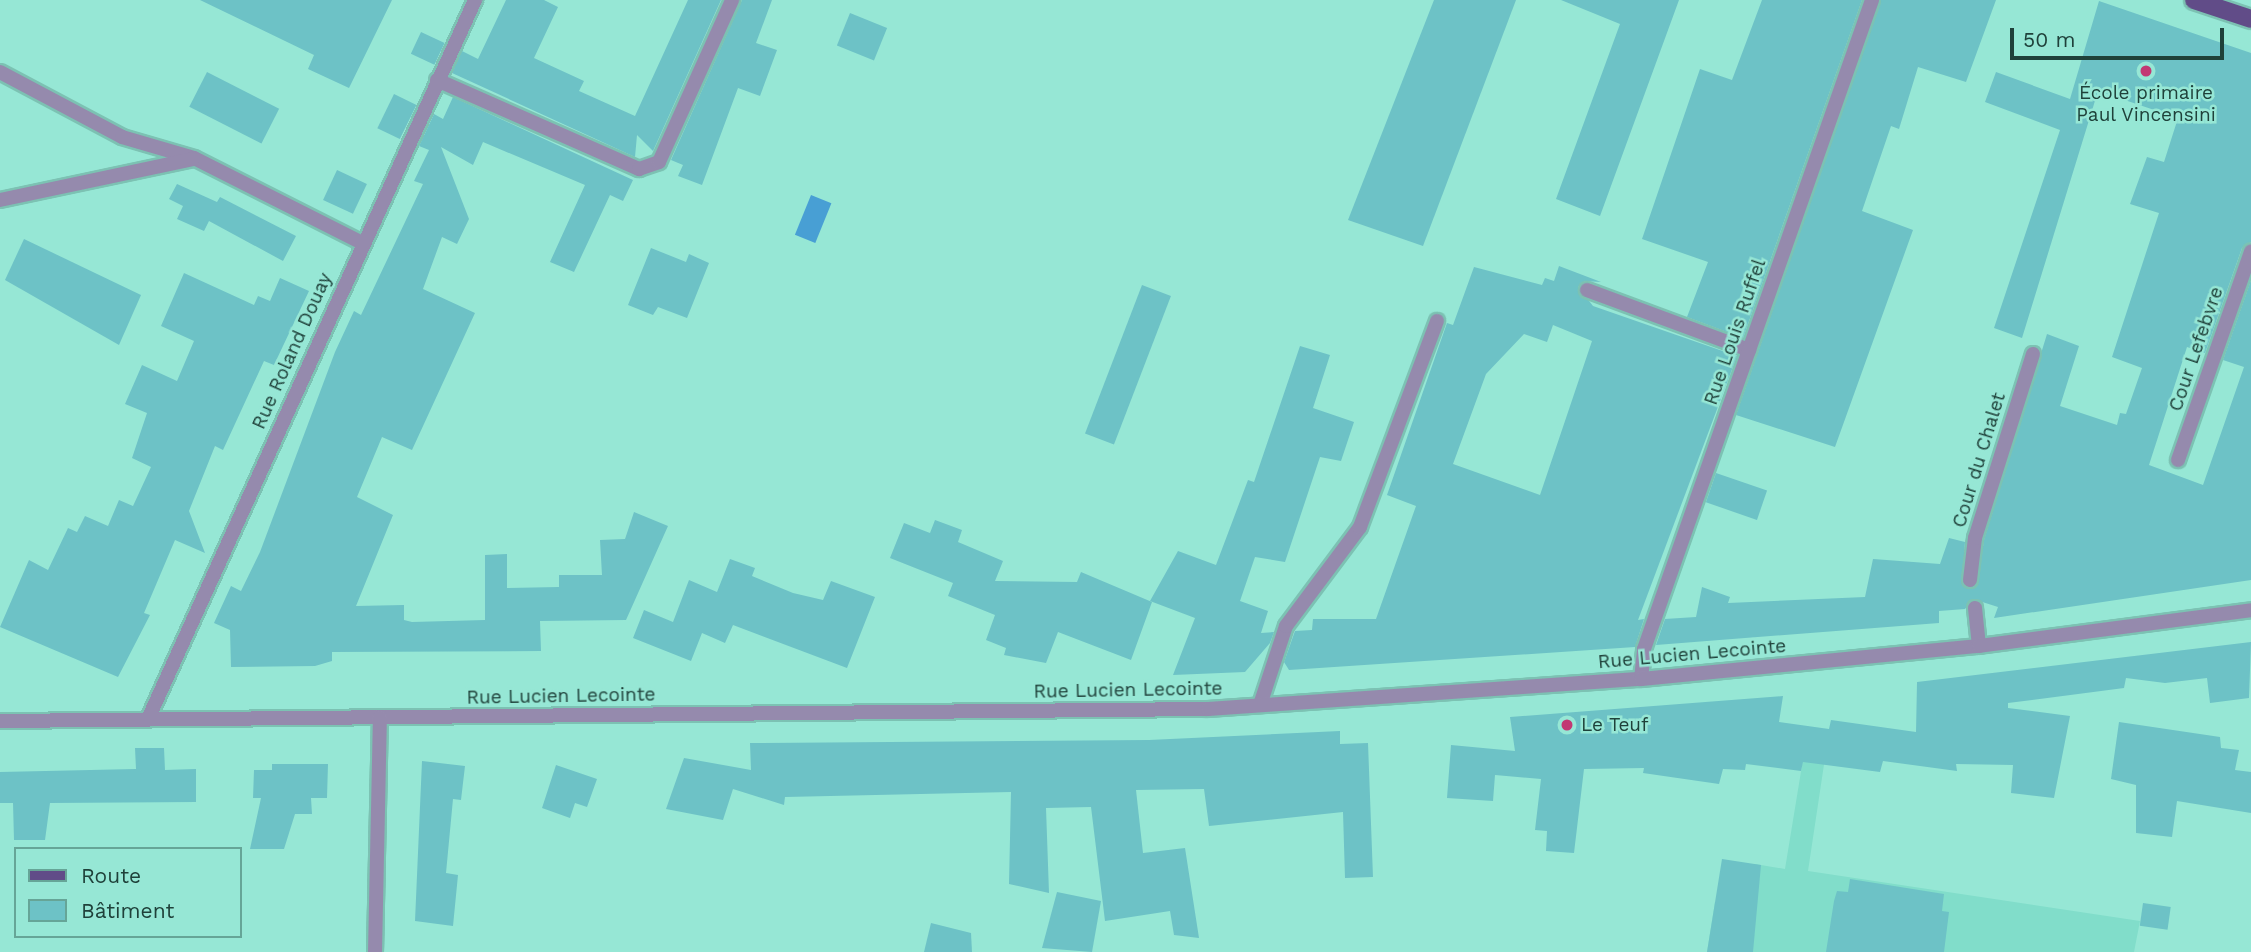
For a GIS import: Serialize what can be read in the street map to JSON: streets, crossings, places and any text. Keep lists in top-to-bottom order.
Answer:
{
  "streets": {
    "street": [
      "Rue Louis Ruffel",
      "Cour Lefebvre",
      "Rue Roland Douay",
      "Cour du Chalet",
      "Rue Lucien Lecointe"
    ]
  },
  "crossings": [
    ["Rue Louis Ruffel", "Rue Lucien Lecointe"],
    ["Rue Roland Douay", "Rue Lucien Lecointe"]
  ],
  "places": ["École primaire Paul Vincensini", "Le Teuf"],
  "legend": ["Route", "Bâtiment"],
  "scale_bar": "50 m"
}
